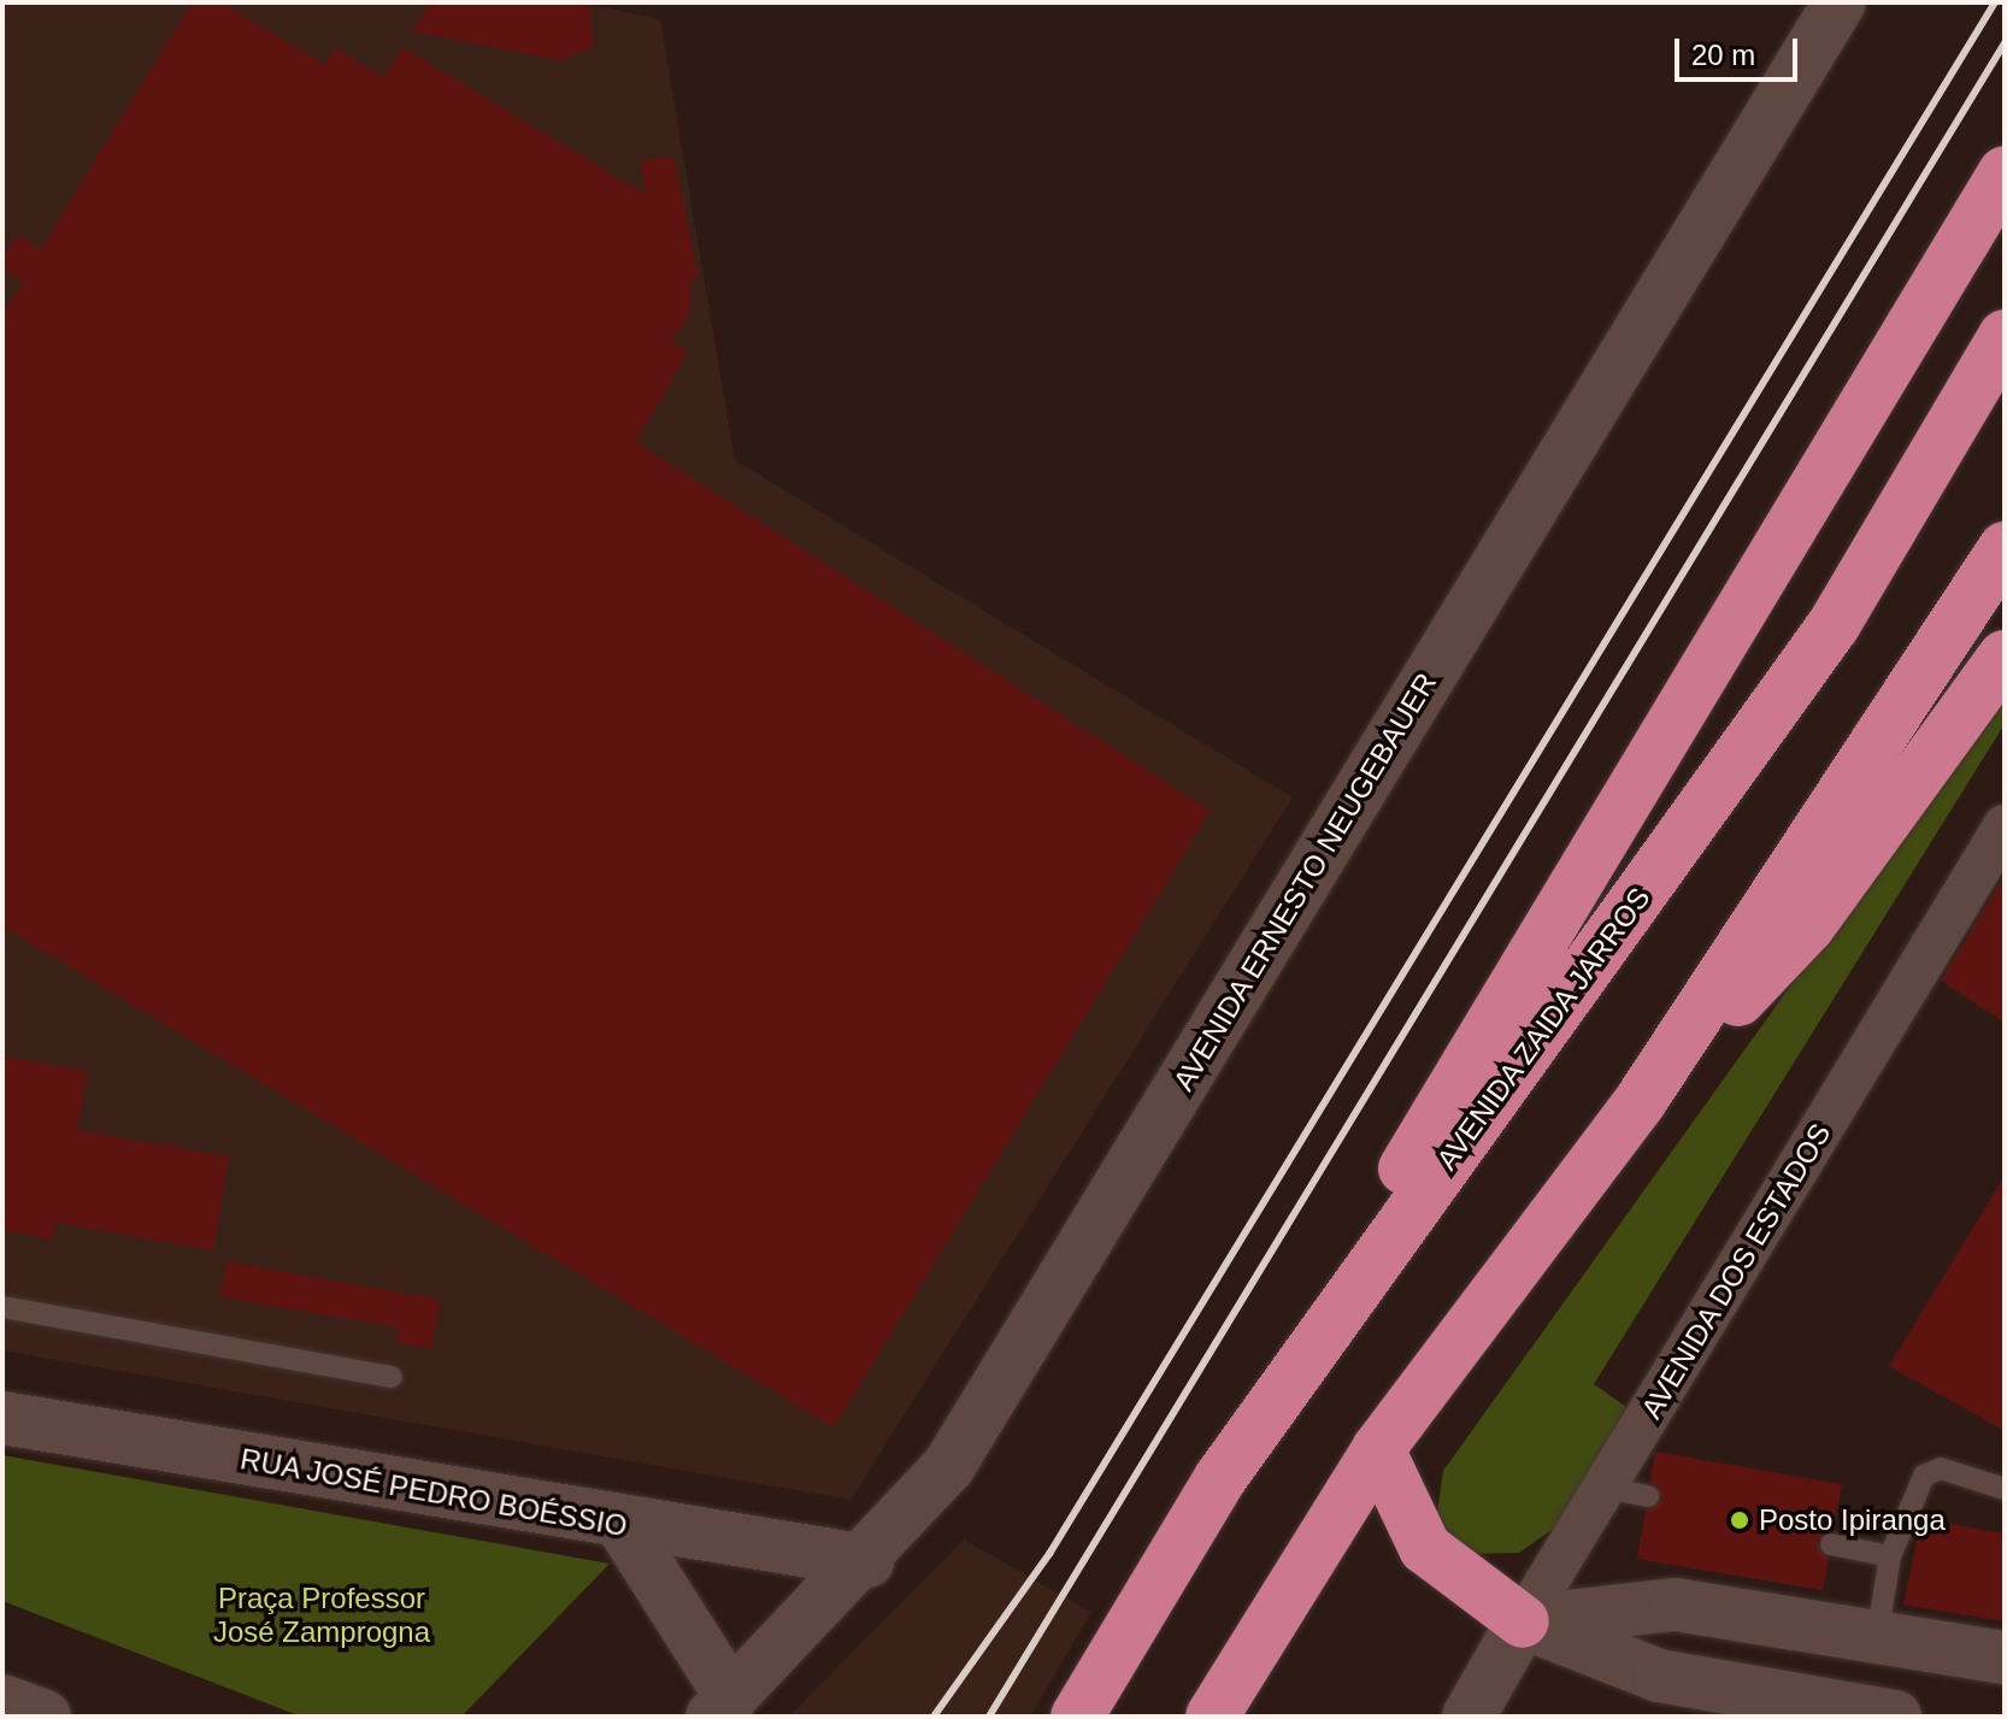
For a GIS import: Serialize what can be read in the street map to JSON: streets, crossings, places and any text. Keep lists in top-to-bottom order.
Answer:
{
  "streets": {
    "highway": ["AVENIDA ZAIDA JARROS"],
    "main road": ["AVENIDA ERNESTO NEUGEBAUER", "AVENIDA DOS ESTADOS", "RUA JOSÉ PEDRO BOÉSSIO"]
  },
  "crossings": [
    ["AVENIDA ERNESTO NEUGEBAUER", "RUA JOSÉ PEDRO BOÉSSIO"]
  ],
  "parks": ["Praça Professor José Zamprogna"],
  "places": ["Posto Ipiranga"],
  "scale_bar": "20 m"
}
